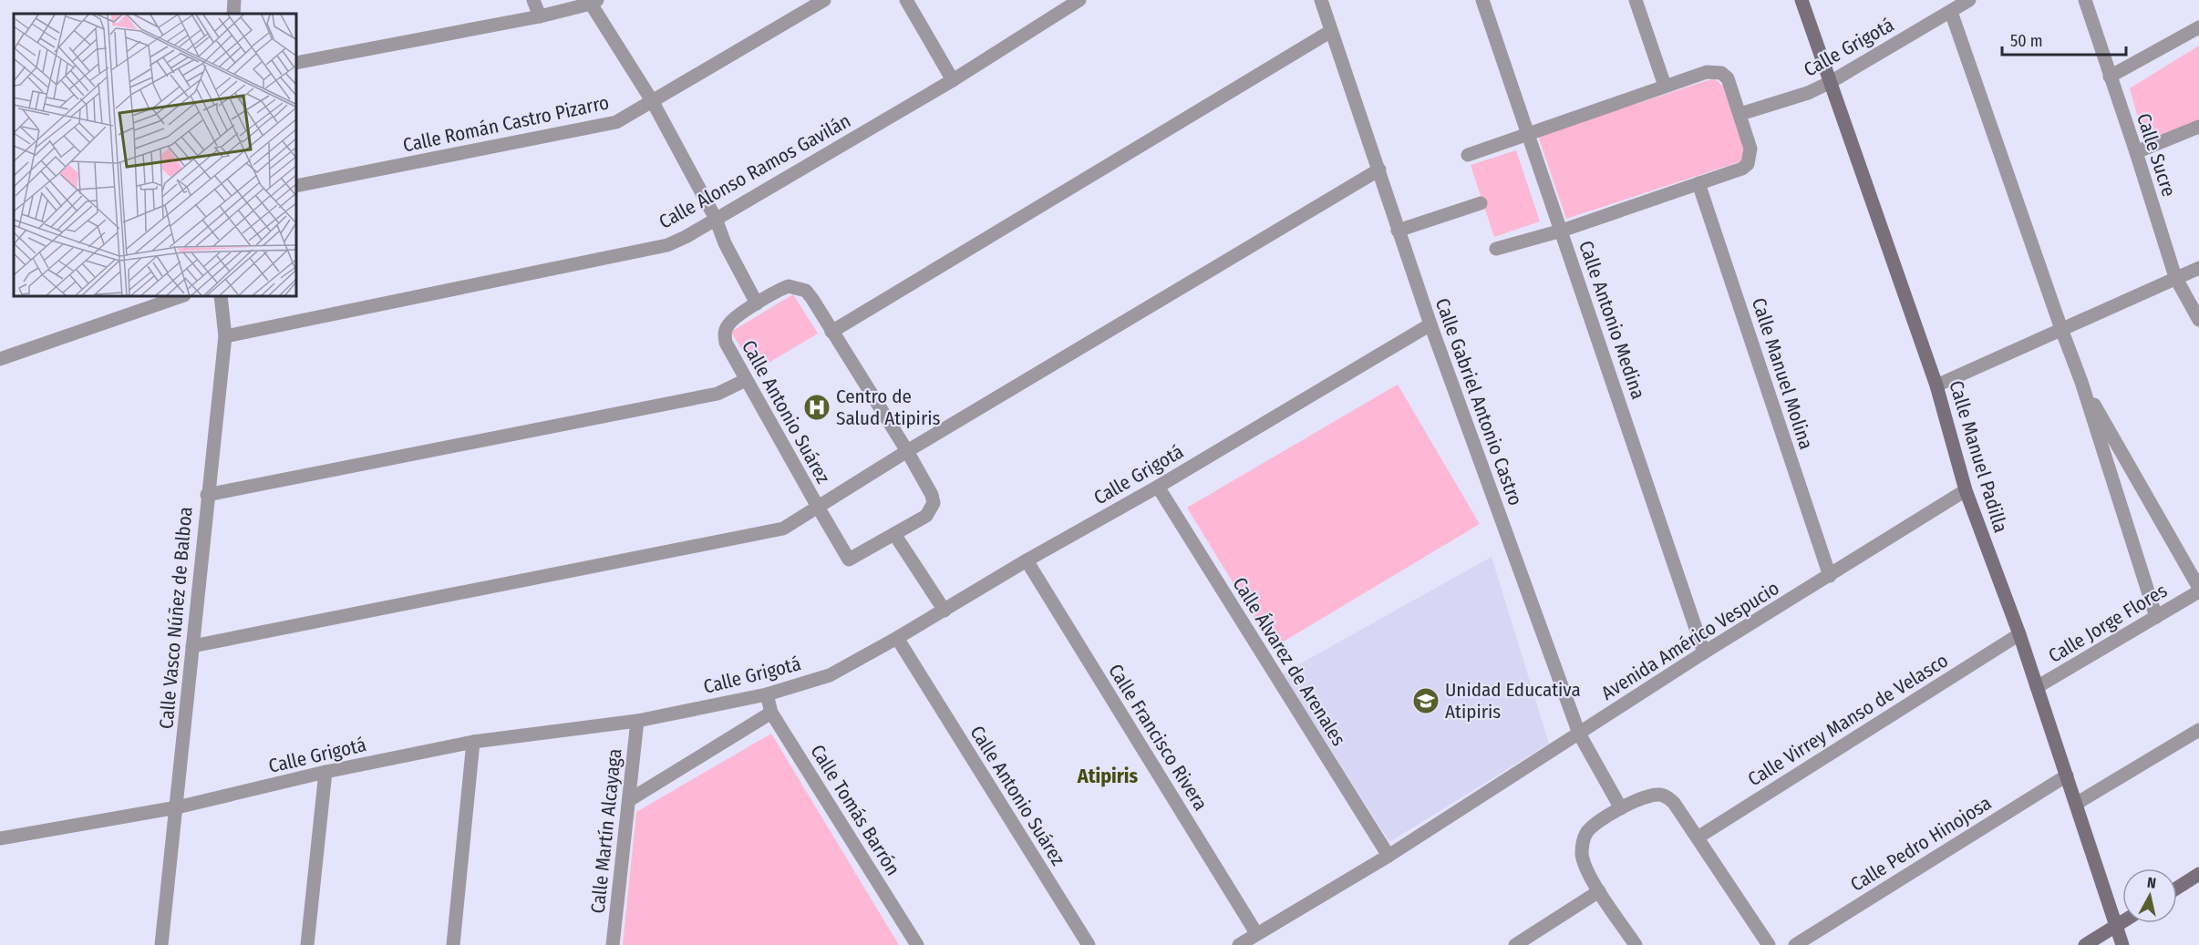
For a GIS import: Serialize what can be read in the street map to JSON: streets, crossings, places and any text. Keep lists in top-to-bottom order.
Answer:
{
  "streets": {
    "street": [
      "Calle Grigotá",
      "Calle Román Castro Pizarro",
      "Calle Sucre",
      "Calle Alonso Ramos Gavilán",
      "Calle Antonio Medina",
      "Calle Manuel Molina",
      "Calle Gabriel Antonio Castro",
      "Calle Antonio Suárez",
      "Calle Manuel Padilla",
      "Calle Vasco Núñez de Balboa",
      "Calle Jorge Flores",
      "Avenida Américo Vespucio",
      "Calle Álvarez de Arenales",
      "Calle Virrey Manso de Velasco",
      "Calle Francisco Rivera",
      "Calle Tomás Barrón",
      "Calle Martín Alcayaga",
      "Calle Pedro Hinojosa"
    ]
  },
  "crossings": [
    ["Calle Grigotá", "Calle Gabriel Antonio Castro"],
    ["Calle Grigotá", "Calle Antonio Suárez"],
    ["Calle Grigotá", "Calle Manuel Padilla"],
    ["Calle Grigotá", "Calle Vasco Núñez de Balboa"],
    ["Calle Grigotá", "Calle Álvarez de Arenales"],
    ["Calle Grigotá", "Calle Francisco Rivera"],
    ["Calle Grigotá", "Calle Tomás Barrón"],
    ["Calle Grigotá", "Calle Martín Alcayaga"],
    ["Calle Alonso Ramos Gavilán", "Calle Vasco Núñez de Balboa"],
    ["Calle Antonio Medina", "Avenida Américo Vespucio"],
    ["Calle Manuel Molina", "Avenida Américo Vespucio"],
    ["Calle Gabriel Antonio Castro", "Avenida Américo Vespucio"],
    ["Calle Manuel Padilla", "Calle Jorge Flores"],
    ["Calle Manuel Padilla", "Avenida Américo Vespucio"],
    ["Calle Manuel Padilla", "Calle Virrey Manso de Velasco"],
    ["Calle Manuel Padilla", "Calle Pedro Hinojosa"],
    ["Avenida Américo Vespucio", "Calle Álvarez de Arenales"],
    ["Avenida Américo Vespucio", "Calle Francisco Rivera"]
  ],
  "districts": ["Atipiris"],
  "places": {
    "hospital": ["Centro de Salud Atipiris"],
    "school or university": ["Unidad Educativa Atipiris"]
  },
  "scale_bar": "50 m",
  "north": "top"
}
